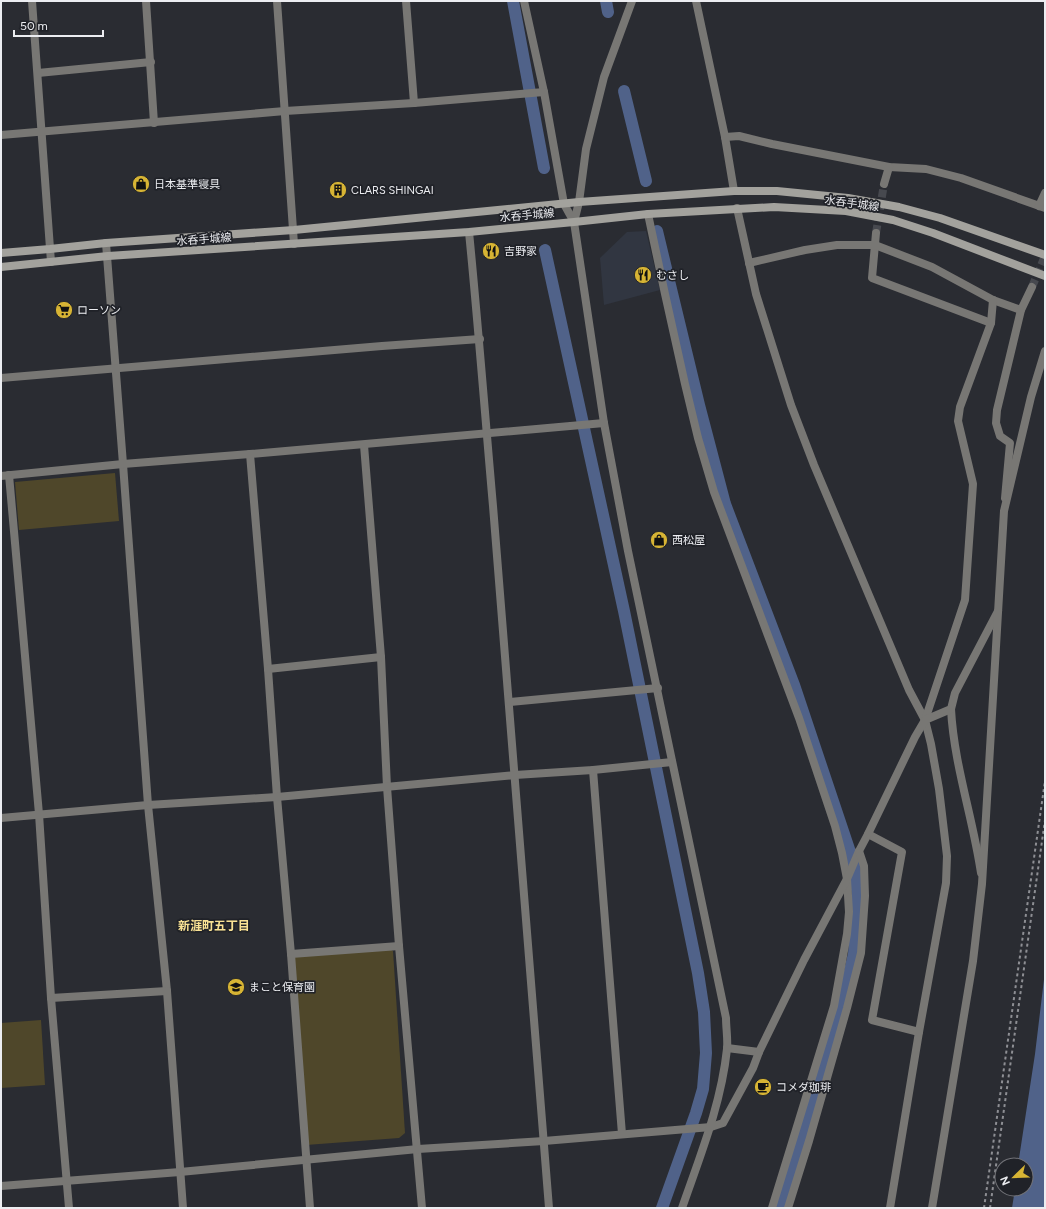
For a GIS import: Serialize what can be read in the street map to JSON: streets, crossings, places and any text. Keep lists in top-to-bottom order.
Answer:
{
  "streets": {
    "main road": ["水呑手城線"]
  },
  "districts": ["新涯町五丁目"],
  "places": {
    "shop": ["日本基準寝具", "西松屋"],
    "building": ["CLARS SHINGAI"],
    "restaurant": ["吉野家", "むさし"],
    "supermarket": ["ローソン"],
    "school or university": ["まこと保育園"],
    "cafe": ["コメダ珈琲"]
  },
  "scale_bar": "50 m",
  "north": "bottom left"
}
